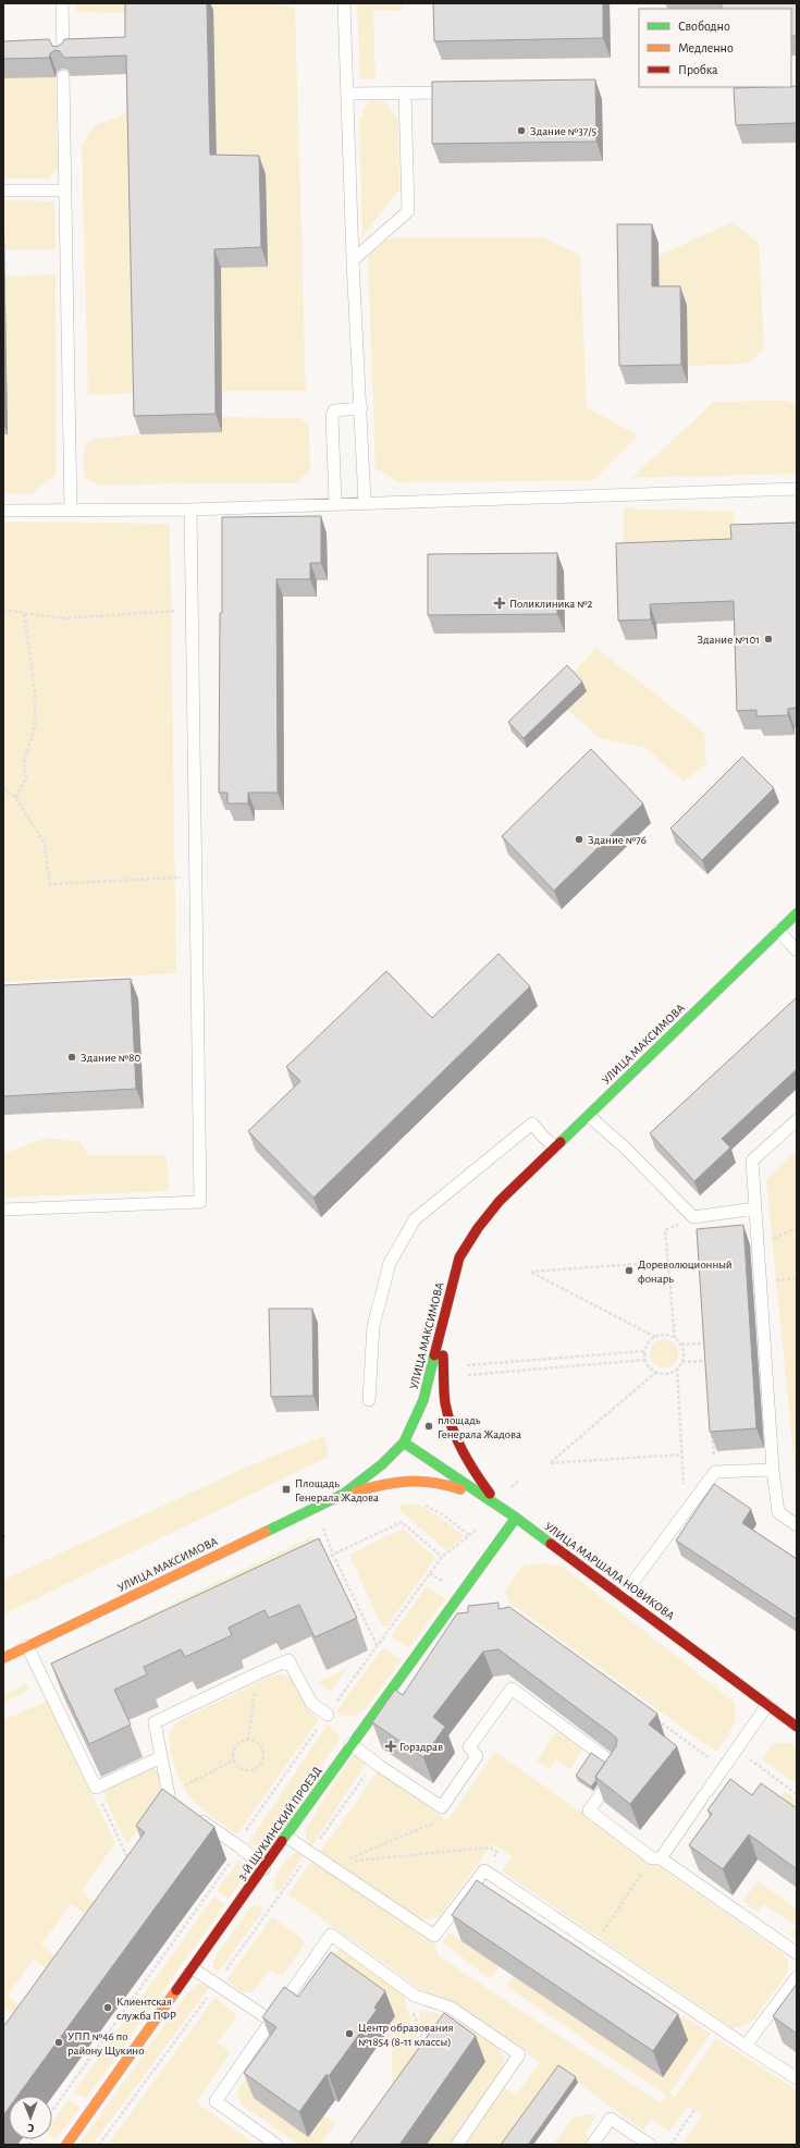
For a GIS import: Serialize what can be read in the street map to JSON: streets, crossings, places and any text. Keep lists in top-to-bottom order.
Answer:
{
  "streets": {
    "street": ["УЛИЦА МАКСИМОВА", "УЛИЦА МАРШАЛА НОВИКОВА", "3-Й ЩУКИНСКИЙ ПРОЕЗД"]
  },
  "crossings": [
    ["УЛИЦА МАКСИМОВА", "УЛИЦА МАРШАЛА НОВИКОВА"],
    ["УЛИЦА МАРШАЛА НОВИКОВА", "3-Й ЩУКИНСКИЙ ПРОЕЗД"]
  ],
  "places": {
    "other": [
      "Здание №37/5",
      "Здание №101",
      "Здание №76",
      "Здание №80",
      "Дореволюционный фонарь",
      "площадь Генерала Жадова",
      "Клиентская служба ПФР",
      "Центр образования №1854 (8-11 классы)",
      "УПП №46 по району Щукино"
    ],
    "health": ["Поликлиника №2", "Горздрав"],
    "transit": ["Площадь Генерала Жадова"]
  },
  "legend": ["Свободно", "Медленно", "Пробка"],
  "north": "bottom"
}
